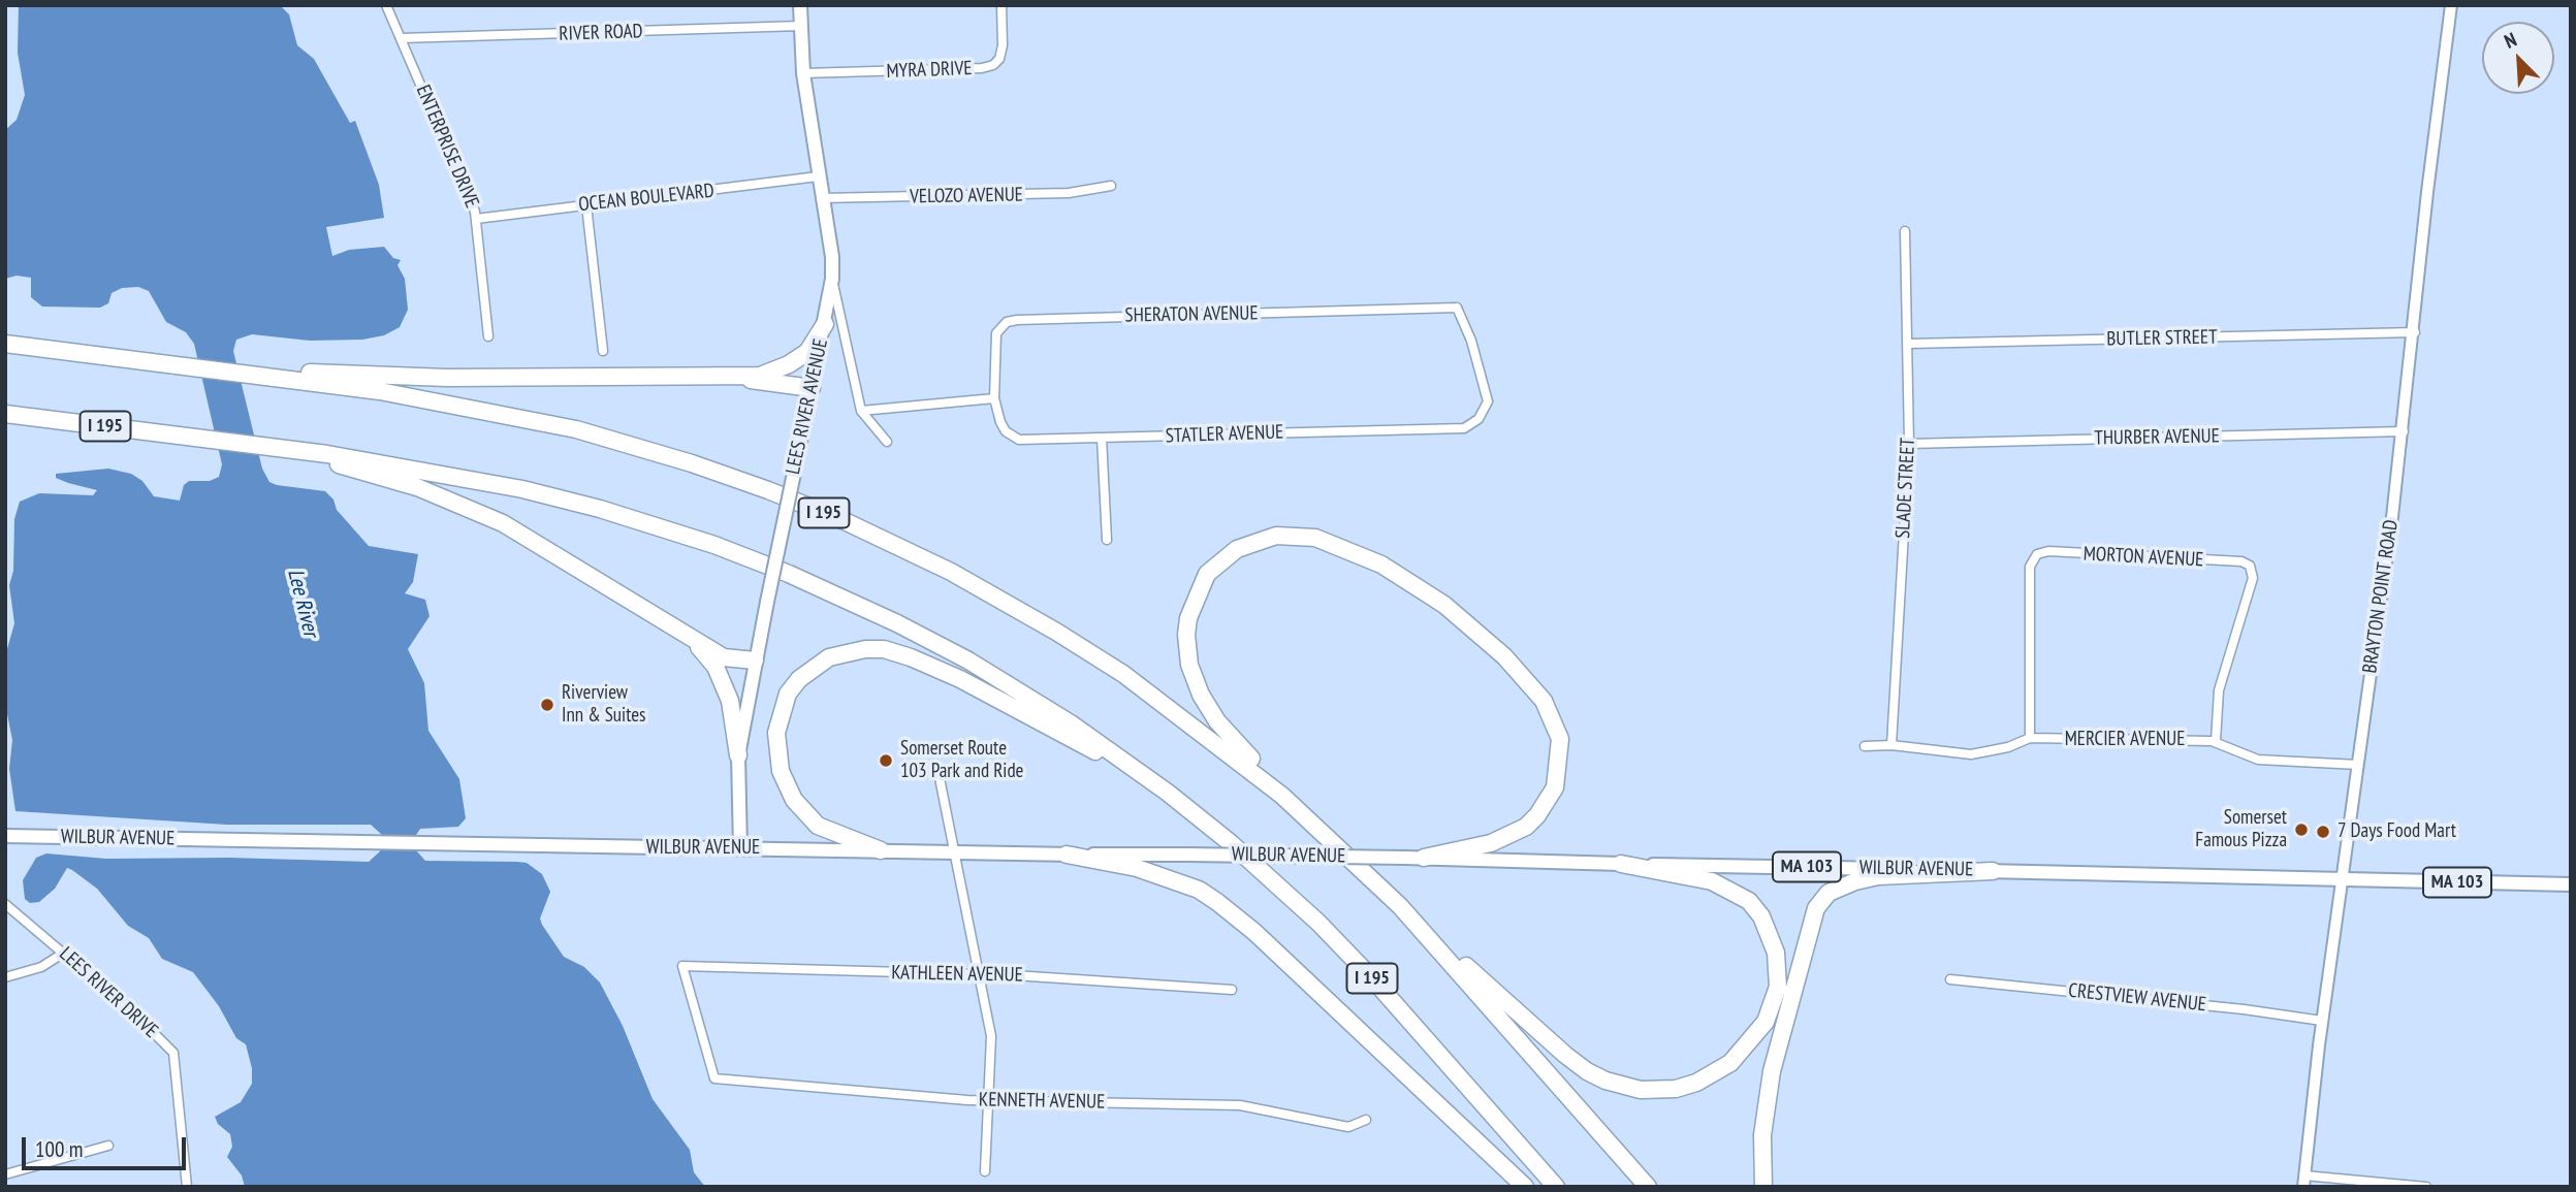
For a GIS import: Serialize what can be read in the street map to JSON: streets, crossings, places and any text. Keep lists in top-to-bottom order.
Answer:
{
  "streets": {
    "highway": ["I 195"],
    "main road": ["LEES RIVER AVENUE", "WILBUR AVENUE", "MA 103"],
    "street": [
      "RIVER ROAD",
      "MYRA DRIVE",
      "ENTERPRISE DRIVE",
      "VELOZO AVENUE",
      "OCEAN BOULEVARD",
      "SHERATON AVENUE",
      "BUTLER STREET",
      "STATLER AVENUE",
      "THURBER AVENUE",
      "SLADE STREET",
      "MORTON AVENUE",
      "BRAYTON POINT ROAD",
      "MERCIER AVENUE",
      "KATHLEEN AVENUE",
      "LEES RIVER DRIVE",
      "CRESTVIEW AVENUE",
      "KENNETH AVENUE"
    ]
  },
  "crossings": [
    ["RIVER ROAD", "ENTERPRISE DRIVE"],
    ["RIVER ROAD", "LEES RIVER AVENUE"],
    ["MYRA DRIVE", "LEES RIVER AVENUE"],
    ["ENTERPRISE DRIVE", "OCEAN BOULEVARD"],
    ["VELOZO AVENUE", "LEES RIVER AVENUE"],
    ["OCEAN BOULEVARD", "LEES RIVER AVENUE"],
    ["SHERATON AVENUE", "STATLER AVENUE"],
    ["BUTLER STREET", "SLADE STREET"],
    ["BUTLER STREET", "BRAYTON POINT ROAD"],
    ["LEES RIVER AVENUE", "WILBUR AVENUE"],
    ["THURBER AVENUE", "SLADE STREET"],
    ["THURBER AVENUE", "BRAYTON POINT ROAD"],
    ["SLADE STREET", "MERCIER AVENUE"],
    ["MORTON AVENUE", "MERCIER AVENUE"],
    ["BRAYTON POINT ROAD", "MERCIER AVENUE"],
    ["BRAYTON POINT ROAD", "WILBUR AVENUE"],
    ["BRAYTON POINT ROAD", "CRESTVIEW AVENUE"],
    ["KATHLEEN AVENUE", "KENNETH AVENUE"]
  ],
  "water": ["Lee River"],
  "places": [
    "Riverview Inn & Suites",
    "Somerset Route 103 Park and Ride",
    "Somerset Famous Pizza",
    "7 Days Food Mart"
  ],
  "scale_bar": "100 m",
  "north": "top left"
}
